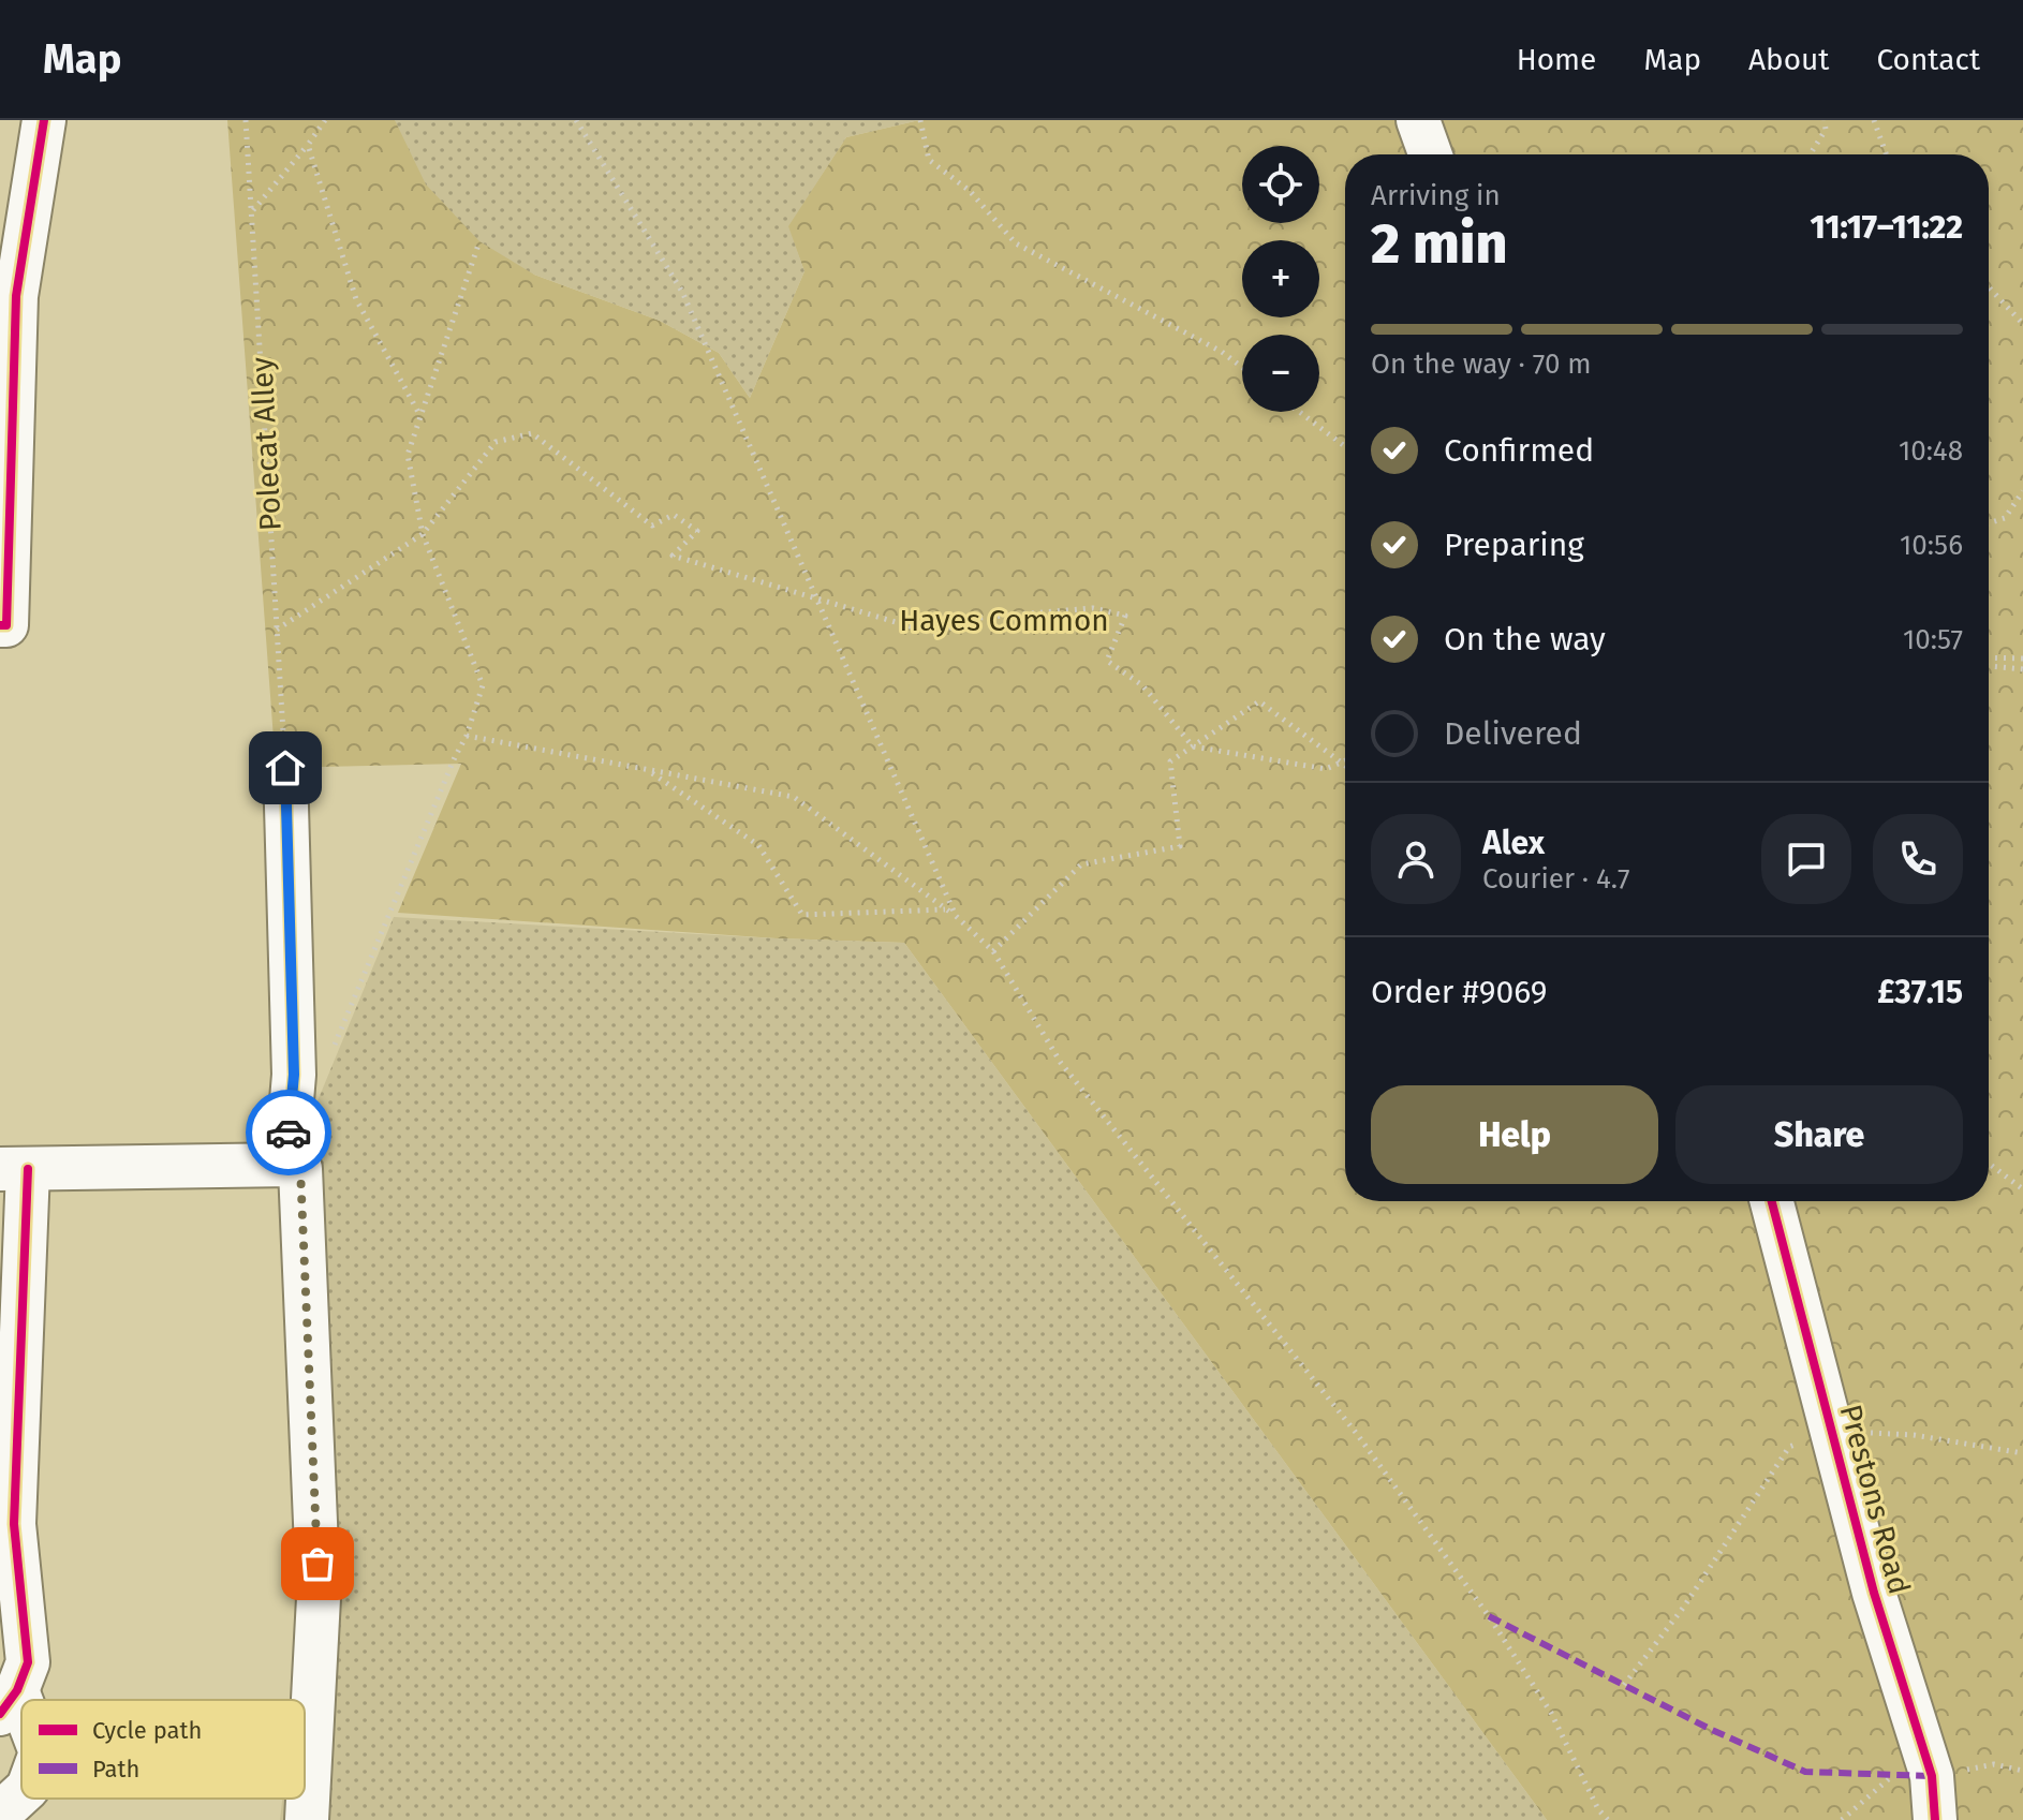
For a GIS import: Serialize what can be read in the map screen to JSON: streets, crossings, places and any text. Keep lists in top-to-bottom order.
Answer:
{
  "streets": {
    "street": ["Prestons Road"],
    "path": ["Polecat Alley"]
  },
  "parks": ["Hayes Common"],
  "legend": ["Cycle path", "Path"],
  "page": {
    "header": "Map",
    "nav": [
      "Home",
      "Map",
      "About",
      "Contact"
    ],
    "map_buttons": ["+", "−"],
    "heading": ["2 min", "Arriving in", "11:17–11:22"],
    "panel": [
      "Alex",
      "Courier · 4.7",
      "Order #9069",
      "£37.15"
    ],
    "bar": "On the way · 70 m",
    "list": [
      ["Confirmed", "10:48"],
      ["Preparing", "10:56"],
      ["On the way", "10:57"],
      "Delivered"
    ],
    "buttons": ["Help", "Share"]
  }
}
